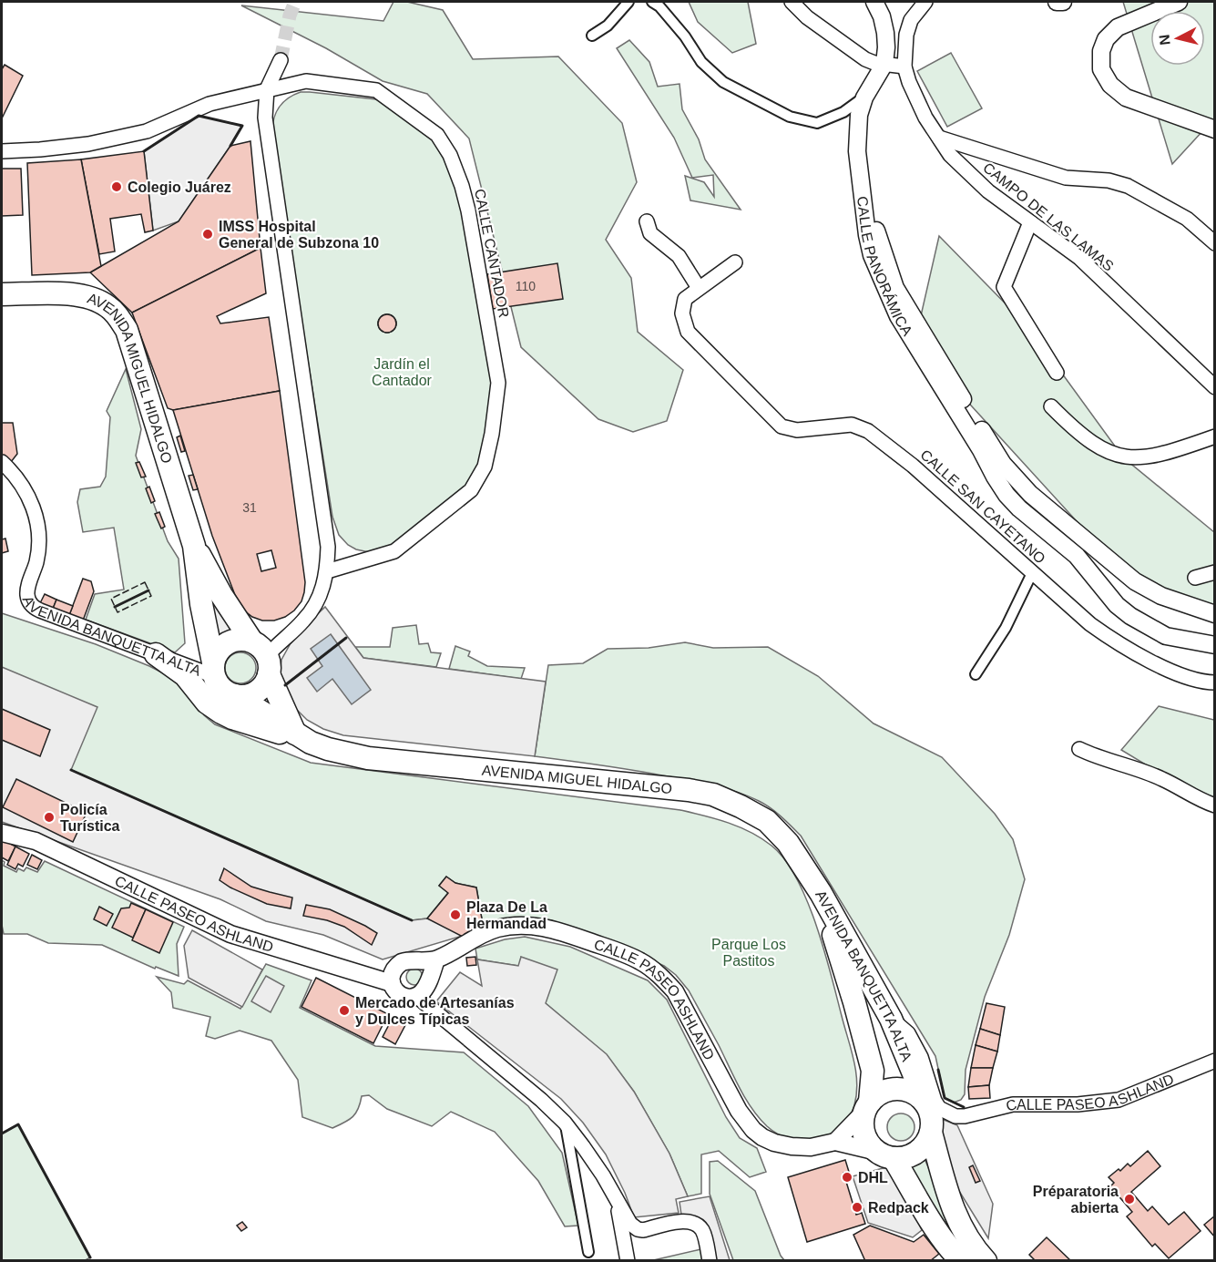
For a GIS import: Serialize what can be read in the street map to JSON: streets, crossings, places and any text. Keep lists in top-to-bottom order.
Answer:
{
  "streets": {
    "main road": ["AVENIDA MIGUEL HIDALGO", "AVENIDA BANQUETTA ALTA"],
    "street": [
      "CAMPO DE LAS LAMAS",
      "CALLE CANTADOR",
      "CALLE PANORÁMICA",
      "CALLE SAN CAYETANO",
      "CALLE PASEO ASHLAND"
    ]
  },
  "crossings": [
    ["AVENIDA MIGUEL HIDALGO", "AVENIDA BANQUETTA ALTA"],
    ["AVENIDA BANQUETTA ALTA", "CALLE PASEO ASHLAND"]
  ],
  "parks": ["Jardín el Cantador", "Parque Los Pastitos"],
  "places": [
    "Colegio Juárez",
    "IMSS Hospital General de Subzona 10",
    "Policía Turística",
    "Plaza De La Hermandad",
    "Mercado de Artesanías y Dulces Típicas",
    "DHL",
    "Préparatoria abierta",
    "Redpack"
  ],
  "house_numbers": ["110", "31"],
  "north": "left"
}
